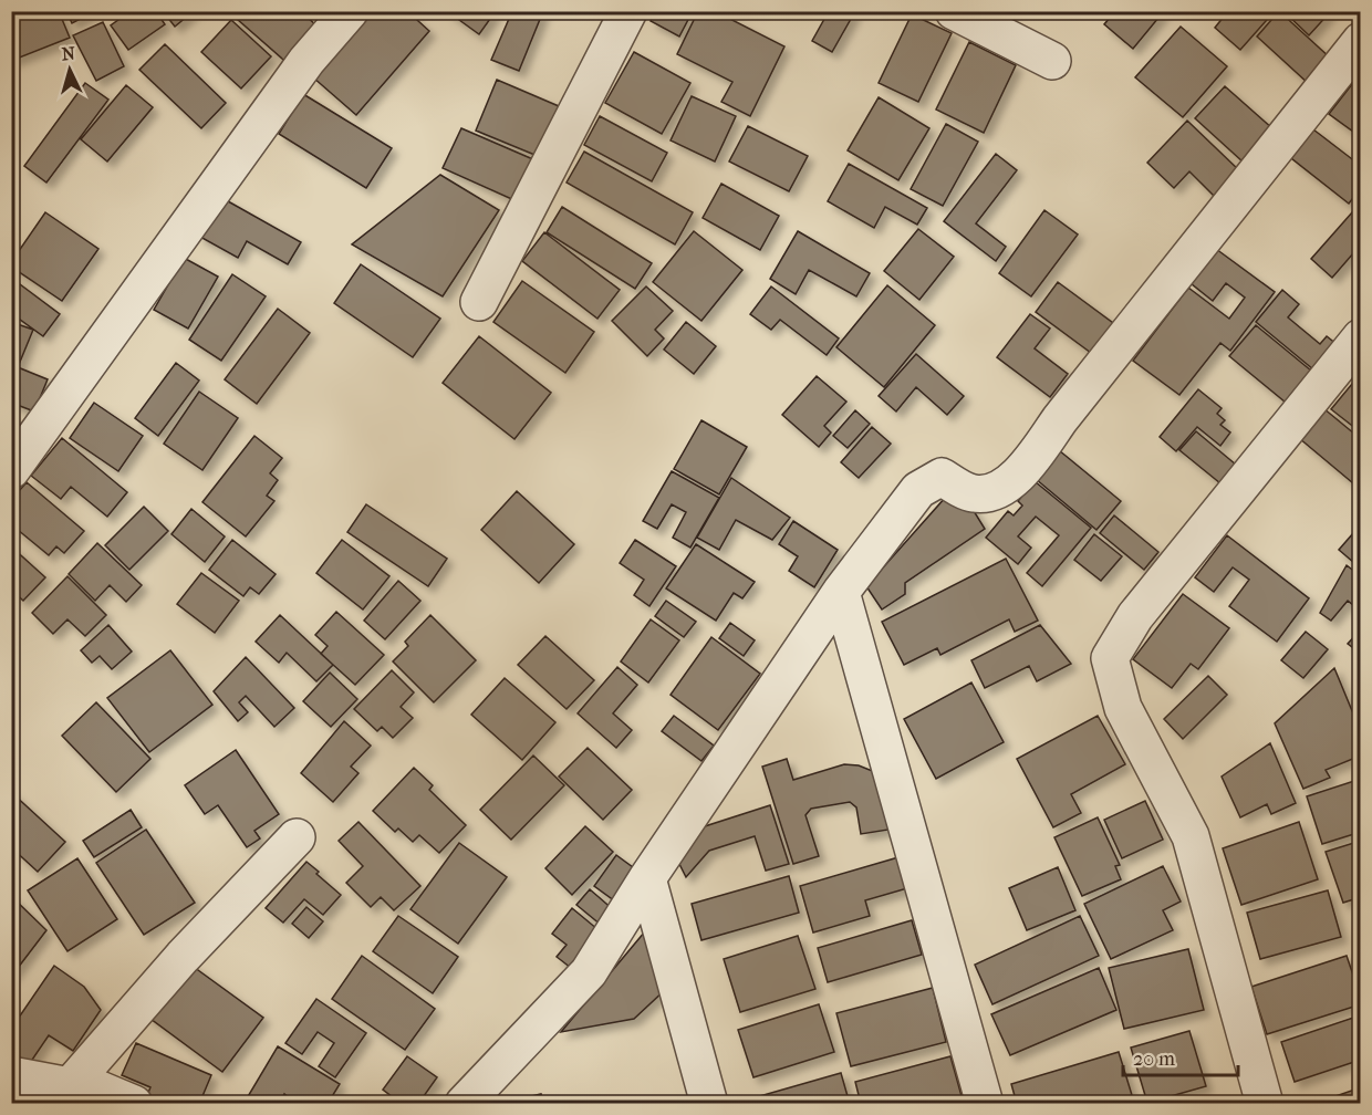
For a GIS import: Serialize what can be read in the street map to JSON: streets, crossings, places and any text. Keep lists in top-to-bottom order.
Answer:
{
  "scale_bar": "20 m",
  "north": "top"
}
